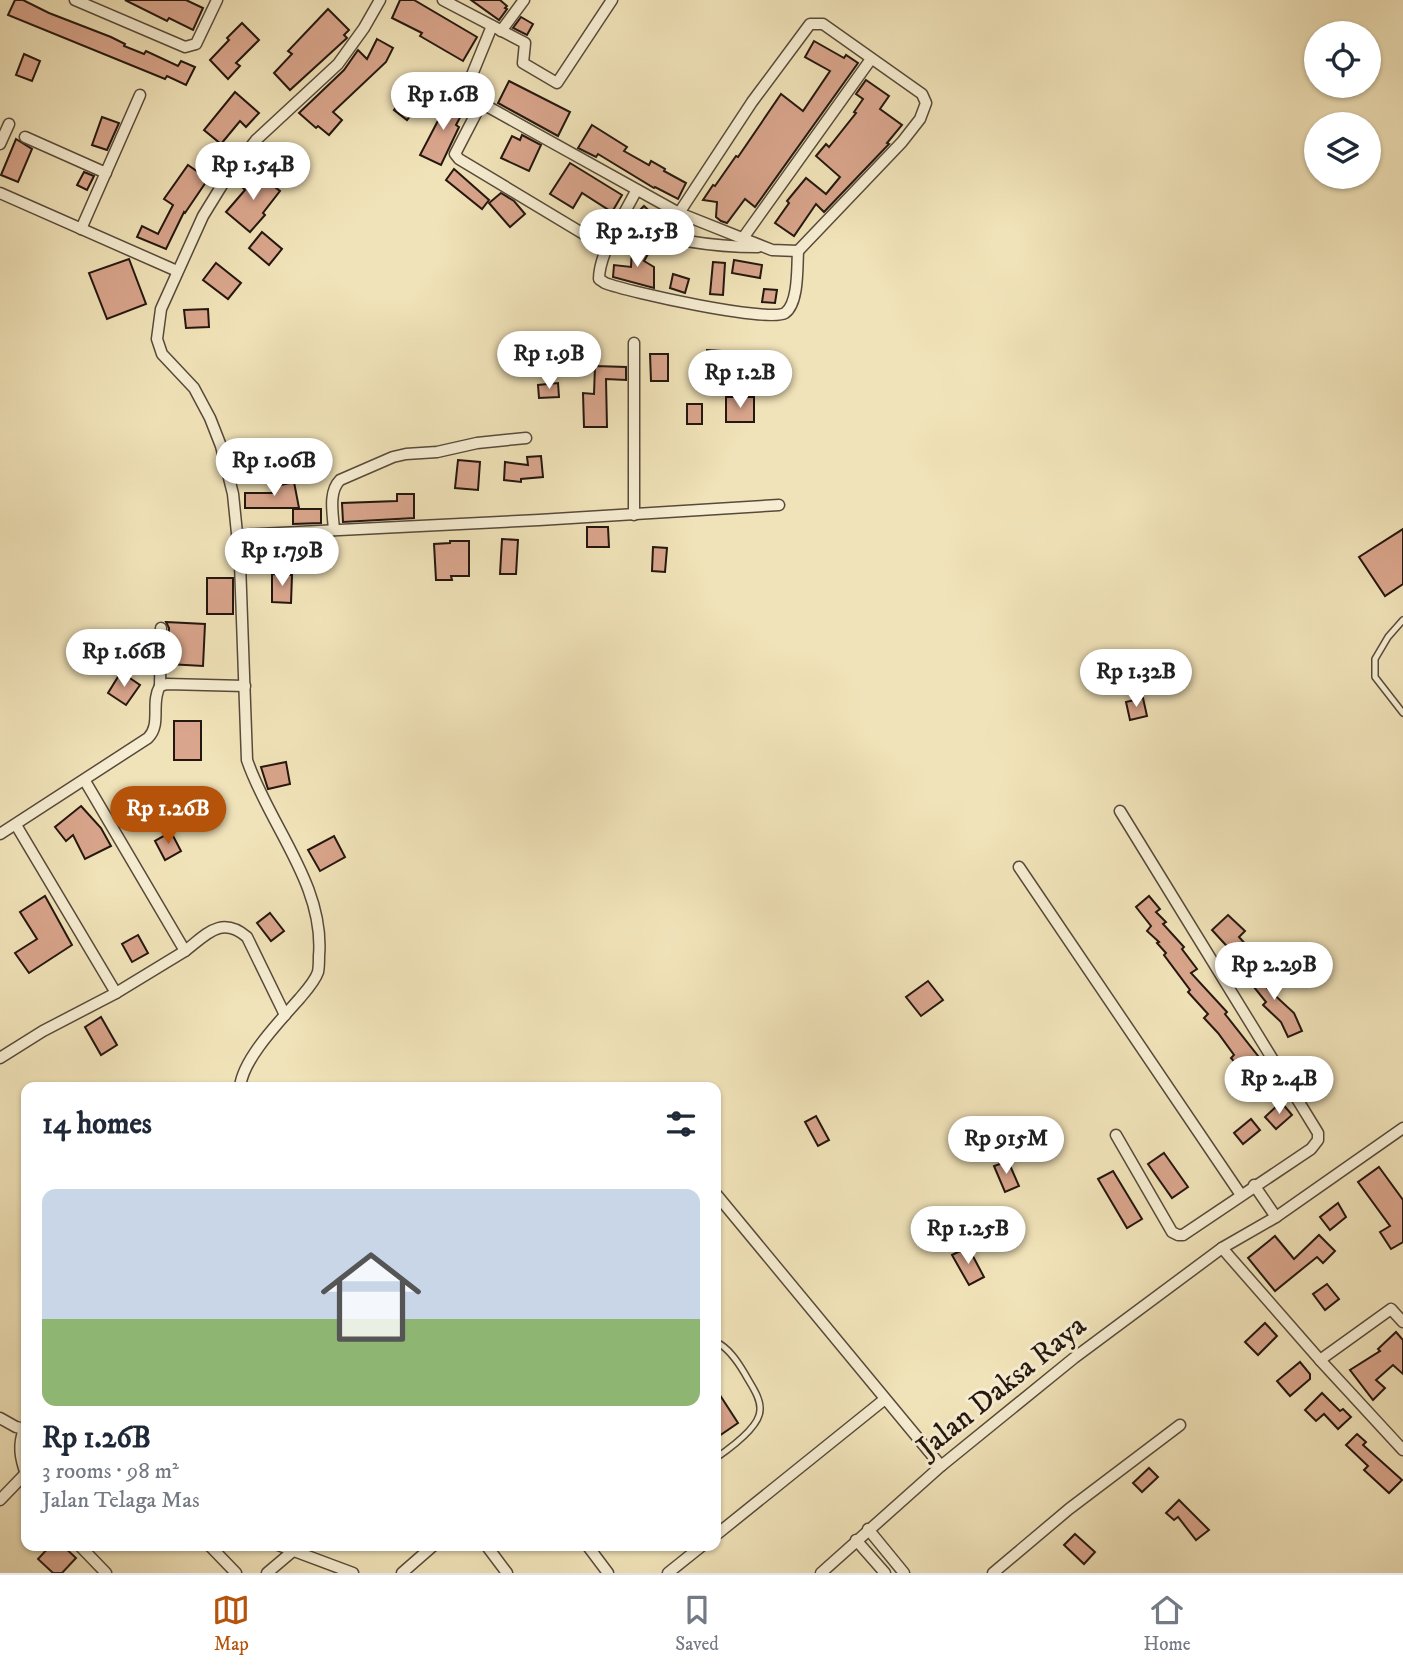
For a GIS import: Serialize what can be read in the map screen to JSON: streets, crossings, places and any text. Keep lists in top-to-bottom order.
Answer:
{
  "streets": {
    "street": ["Jalan Daksa Raya"]
  },
  "page": {
    "price": [
      "Rp 1.6B",
      "Rp 1.54B",
      "Rp 2.15B",
      "Rp 1.9B",
      "Rp 1.2B",
      "Rp 1.06B",
      "Rp 1.79B",
      "Rp 1.66B",
      "Rp 1.32B",
      "Rp 1.26B",
      "Rp 2.29B",
      "Rp 2.4B",
      "Rp 915M",
      "Rp 1.25B"
    ],
    "heading": "14 homes",
    "list": [
      {
        "name": "Rp 1.26B",
        "note": "3 rooms · 98 m² · Jalan Telaga Mas"
      }
    ],
    "tabs": ["Map", "Saved", "Home"]
  }
}
